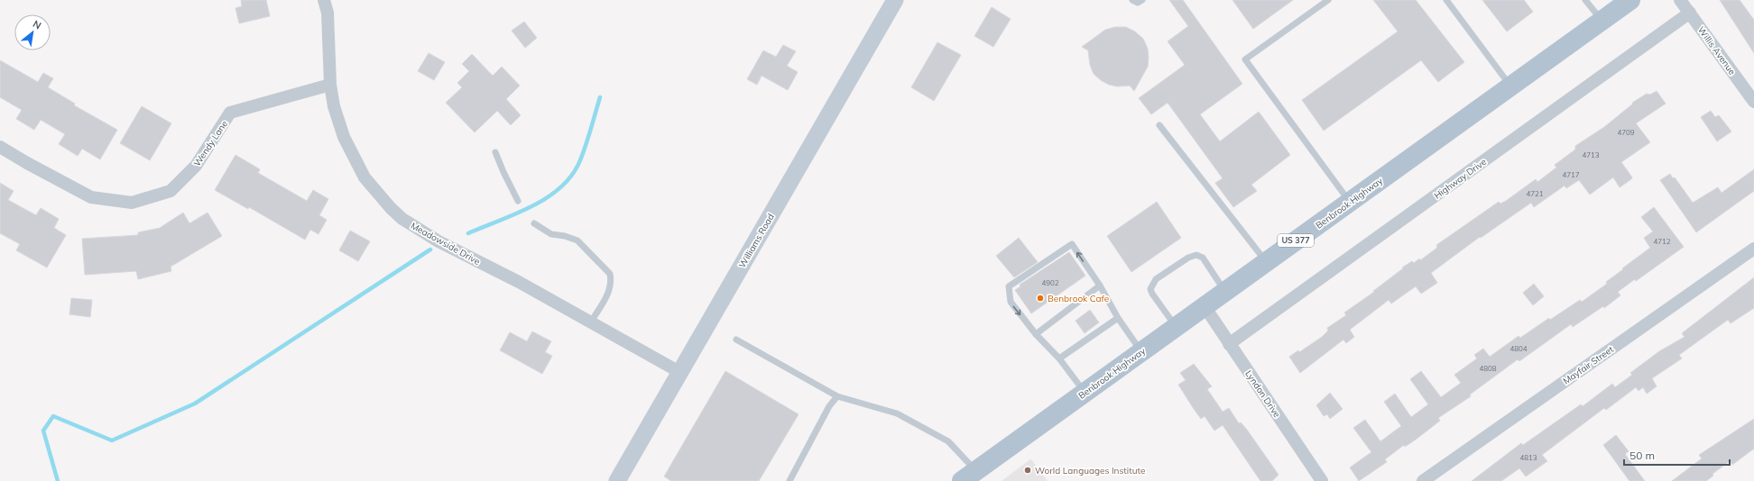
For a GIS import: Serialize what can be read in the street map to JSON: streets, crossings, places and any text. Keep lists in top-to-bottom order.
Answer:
{
  "streets": {
    "main road": ["Benbrook Highway", "US 377"],
    "street": [
      "Willis Avenue",
      "Wendy Lane",
      "Highway Drive",
      "Williams Road",
      "Meadowside Drive",
      "Mayfair Street",
      "Lyndon Drive"
    ]
  },
  "crossings": [
    ["Willis Avenue", "Highway Drive"],
    ["Wendy Lane", "Meadowside Drive"],
    ["Highway Drive", "Lyndon Drive"],
    ["Benbrook Highway", "Lyndon Drive"],
    ["Williams Road", "Meadowside Drive"]
  ],
  "places": ["Benbrook Cafe", "World Languages Institute"],
  "house_numbers": [
    "4709",
    "4713",
    "4717",
    "4721",
    "4712",
    "4902",
    "4804",
    "4808",
    "4813"
  ],
  "scale_bar": "50 m",
  "north": "top right"
}
